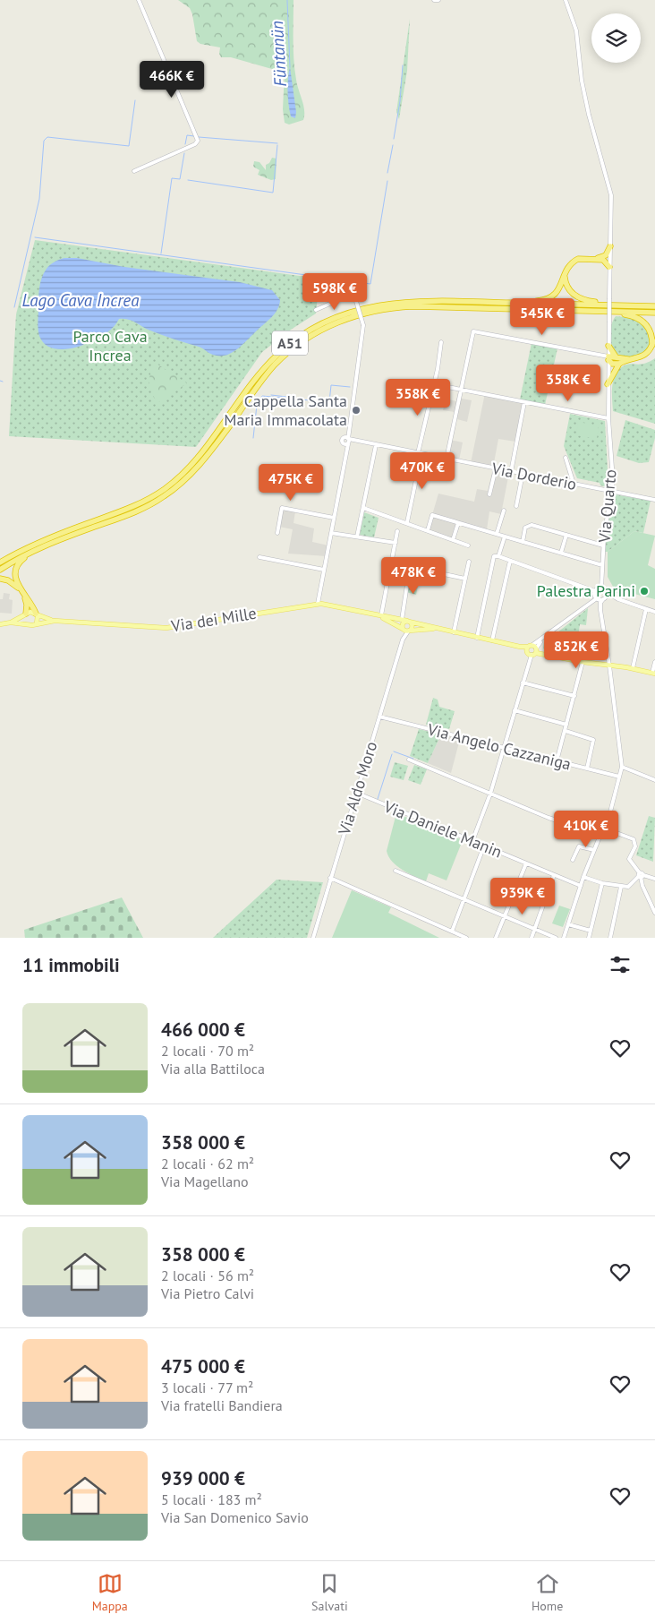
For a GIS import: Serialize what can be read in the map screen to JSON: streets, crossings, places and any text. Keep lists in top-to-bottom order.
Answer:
{
  "streets": {
    "highway": ["A51"],
    "main road": ["Via dei Mille"],
    "street": [
      "Via Dorderio",
      "Via Quarto",
      "Via Angelo Cazzaniga",
      "Via Aldo Moro",
      "Via Daniele Manin"
    ]
  },
  "crossings": [
    ["Via Dorderio", "Via Quarto"],
    ["Via dei Mille", "Via Aldo Moro"],
    ["Via Angelo Cazzaniga", "Via Aldo Moro"],
    ["Via Aldo Moro", "Via Daniele Manin"]
  ],
  "water": ["Füntanün", "Lago Cava Increa"],
  "parks": ["Parco Cava Increa"],
  "places": ["Cappella Santa Maria Immacolata", "Palestra Parini"],
  "page": {
    "price": [
      "466K €",
      "598K €",
      "545K €",
      "358K €",
      "358K €",
      "470K €",
      "475K €",
      "478K €",
      "852K €",
      "410K €",
      "939K €"
    ],
    "heading": "11 immobili",
    "list": [
      {
        "name": "466 000 €",
        "note": "2 locali · 70 m² · Via alla Battiloca"
      },
      {
        "name": "358 000 €",
        "note": "2 locali · 62 m² · Via Magellano"
      },
      {
        "name": "358 000 €",
        "note": "2 locali · 56 m² · Via Pietro Calvi"
      },
      {
        "name": "475 000 €",
        "note": "3 locali · 77 m² · Via fratelli Bandiera"
      },
      {
        "name": "939 000 €",
        "note": "5 locali · 183 m² · Via San Domenico Savio"
      }
    ],
    "tabs": ["Mappa", "Salvati", "Home"]
  }
}
